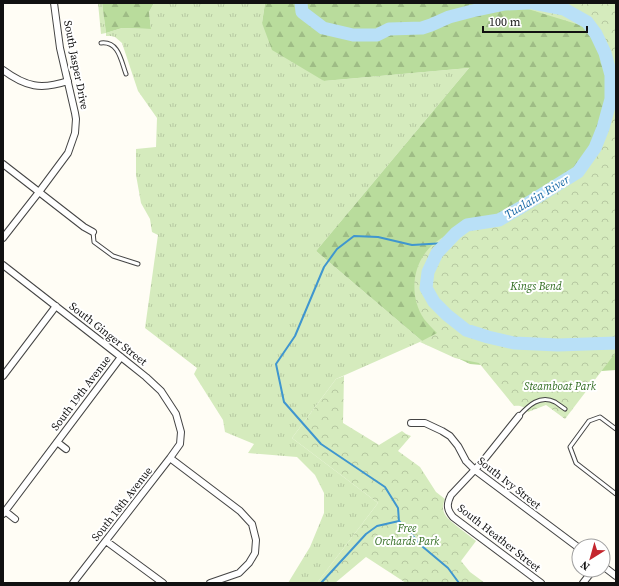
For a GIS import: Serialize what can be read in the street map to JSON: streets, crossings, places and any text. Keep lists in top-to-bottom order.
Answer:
{
  "streets": {
    "street": [
      "South Jasper Drive",
      "South Ginger Street",
      "South 19th Avenue",
      "South Ivy Street",
      "South 18th Avenue",
      "South Heather Street"
    ]
  },
  "crossings": [
    ["South Ginger Street", "South 19th Avenue"],
    ["South Ginger Street", "South 18th Avenue"],
    ["South Ivy Street", "South Heather Street"]
  ],
  "water": ["Tualatin River"],
  "parks": ["Kings Bend", "Steamboat Park", "Free Orchards Park"],
  "scale_bar": "100 m",
  "north": "bottom left"
}
